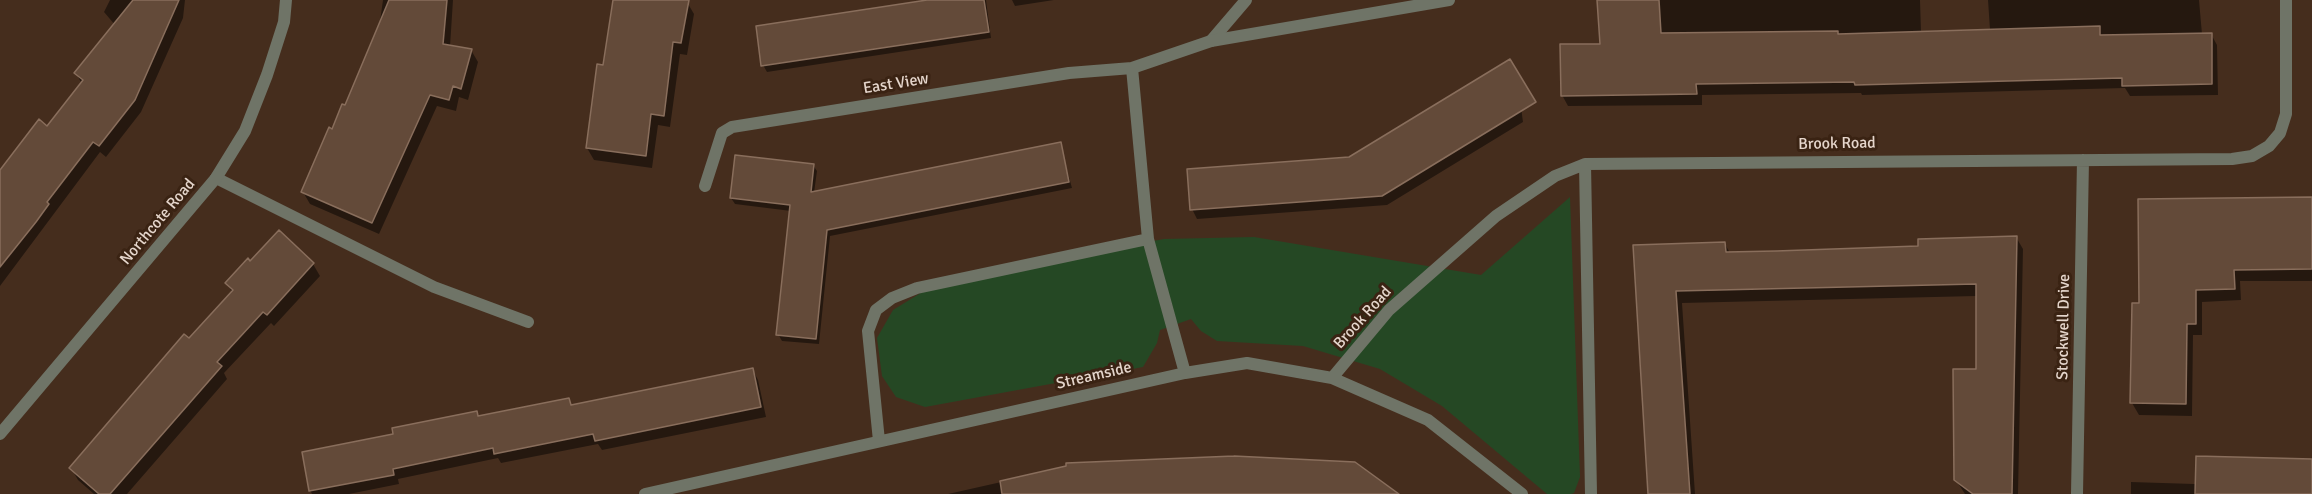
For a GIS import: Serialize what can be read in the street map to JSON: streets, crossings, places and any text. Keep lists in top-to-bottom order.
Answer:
{
  "streets": {
    "street": [
      "East View",
      "Brook Road",
      "Northcote Road",
      "Stockwell Drive",
      "Streamside"
    ]
  },
  "crossings": [
    ["Brook Road", "Stockwell Drive"],
    ["Brook Road", "Streamside"]
  ]
}
